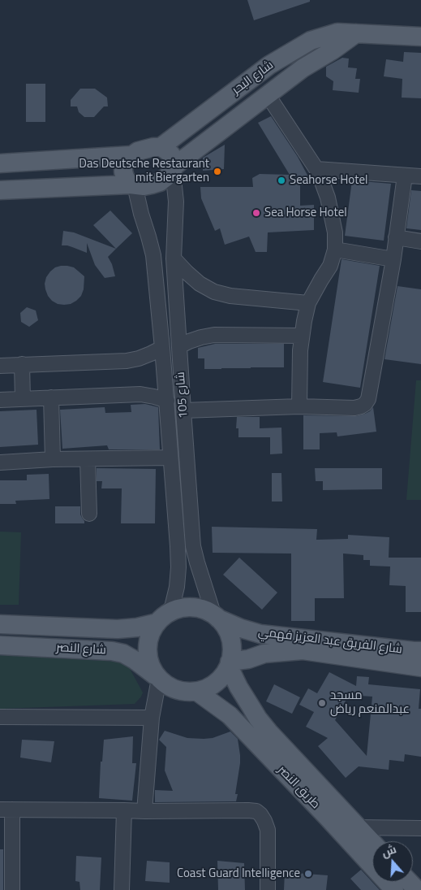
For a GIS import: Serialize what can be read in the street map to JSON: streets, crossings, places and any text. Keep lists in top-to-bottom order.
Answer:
{
  "streets": {
    "main road": [
      "شارع البحر",
      "شارع الفريق عبد العزيز فهمي",
      "شارع النصر",
      "طريق النصر"
    ],
    "street": ["شارع 105"]
  },
  "crossings": [
    ["شارع البحر", "شارع 105"],
    ["شارع 105", "شارع الفريق عبد العزيز فهمي"],
    ["شارع 105", "شارع النصر"],
    ["شارع 105", "طريق النصر"],
    ["شارع الفريق عبد العزيز فهمي", "شارع النصر"],
    ["شارع الفريق عبد العزيز فهمي", "طريق النصر"],
    ["شارع النصر", "طريق النصر"]
  ],
  "places": [
    "Das Deutsche Restaurant mit Biergarten",
    "Seahorse Hotel",
    "Sea Horse Hotel",
    "مسجد عبدالمنعم رياض",
    "Coast Guard Intelligence"
  ],
  "north": "top"
}
